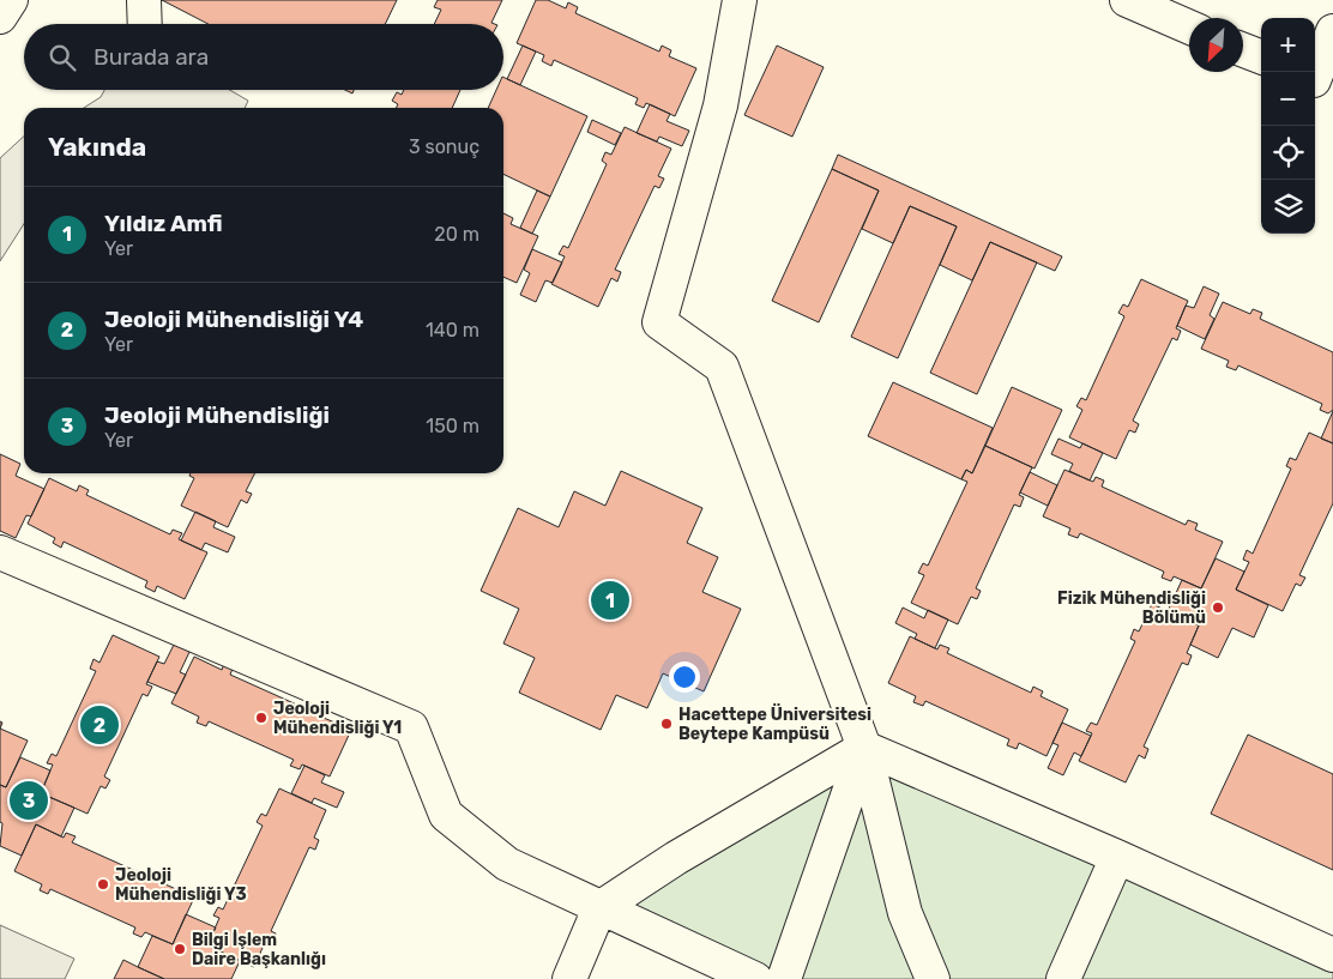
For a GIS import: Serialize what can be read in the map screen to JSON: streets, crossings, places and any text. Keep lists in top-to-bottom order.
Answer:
{
  "places": [
    "Fizik Mühendisliği Bölümü",
    "Jeoloji Mühendisliği Y1",
    "Hacettepe Üniversitesi Beytepe Kampüsü",
    "Jeoloji Mühendisliği Y3",
    "Bilgi İşlem Daire Başkanlığı"
  ],
  "north": "bottom left",
  "page": {
    "map_buttons": ["+", "−"],
    "search": "Burada ara",
    "heading": ["Yakında", "3 sonuç"],
    "list": [
      {
        "mark": "1",
        "name": "Yıldız Amfi",
        "note": "Yer",
        "value": "20 m"
      },
      {
        "mark": "2",
        "name": "Jeoloji Mühendisliği Y4",
        "note": "Yer",
        "value": "140 m"
      },
      {
        "mark": "3",
        "name": "Jeoloji Mühendisliği",
        "note": "Yer",
        "value": "150 m"
      }
    ],
    "pins": ["1", "2", "3"]
  }
}
